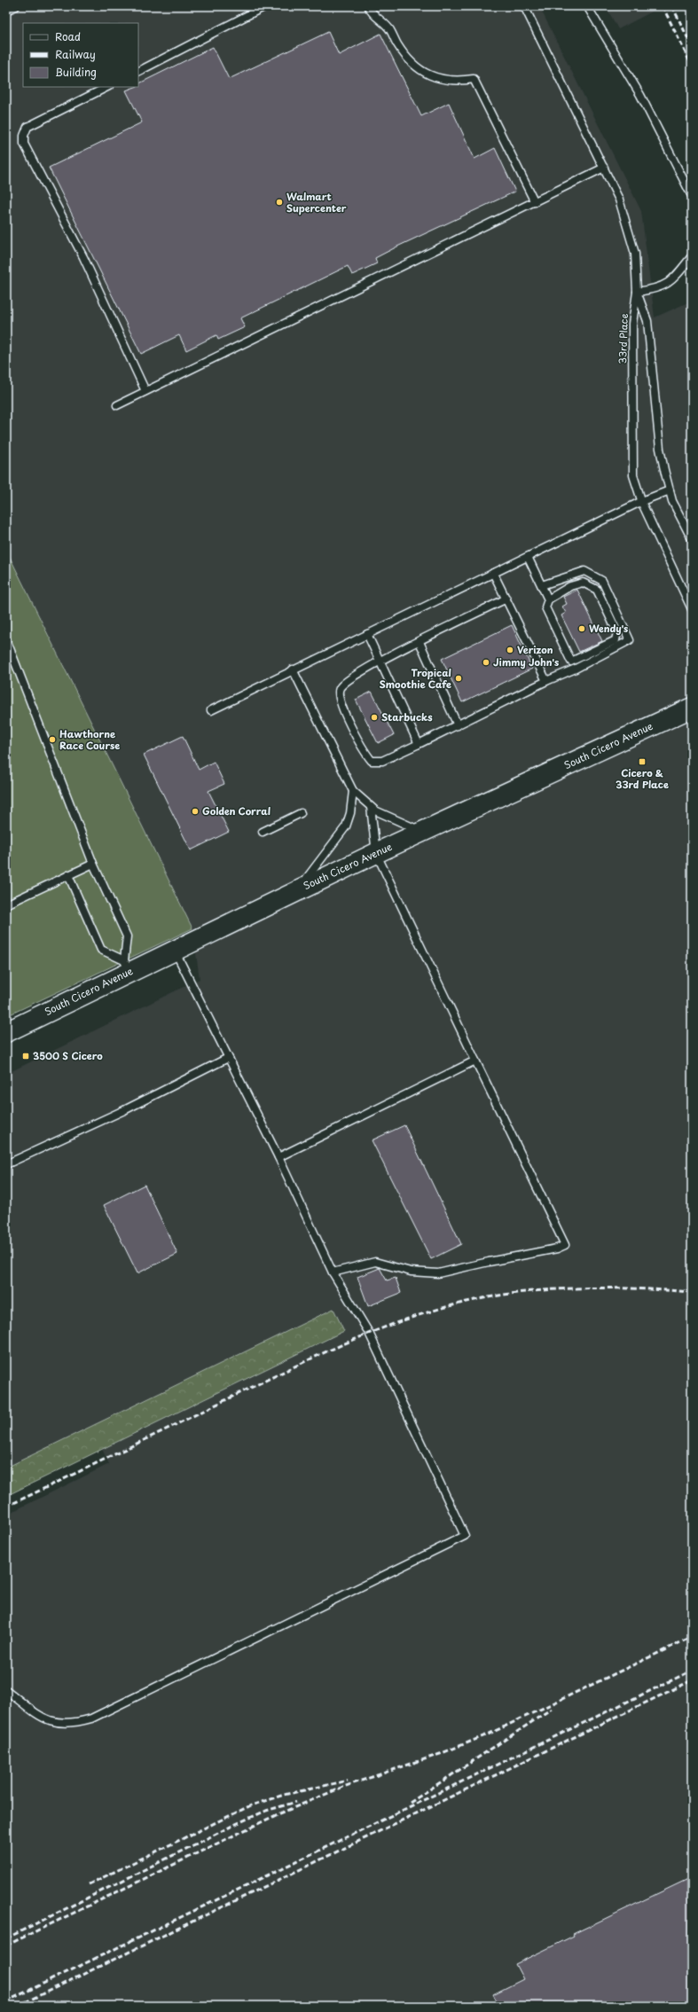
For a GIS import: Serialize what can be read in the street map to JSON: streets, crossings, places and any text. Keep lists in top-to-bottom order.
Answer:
{
  "streets": {
    "main road": ["South Cicero Avenue"],
    "lane": ["33rd Place"]
  },
  "places": {
    "other": [
      "Walmart Supercenter",
      "Wendy's",
      "Verizon",
      "Jimmy John's",
      "Tropical Smoothie Cafe",
      "Starbucks",
      "Hawthorne Race Course",
      "Golden Corral"
    ],
    "transit": ["Cicero & 33rd Place", "3500 S Cicero"]
  },
  "legend": ["Road", "Railway", "Building"]
}
